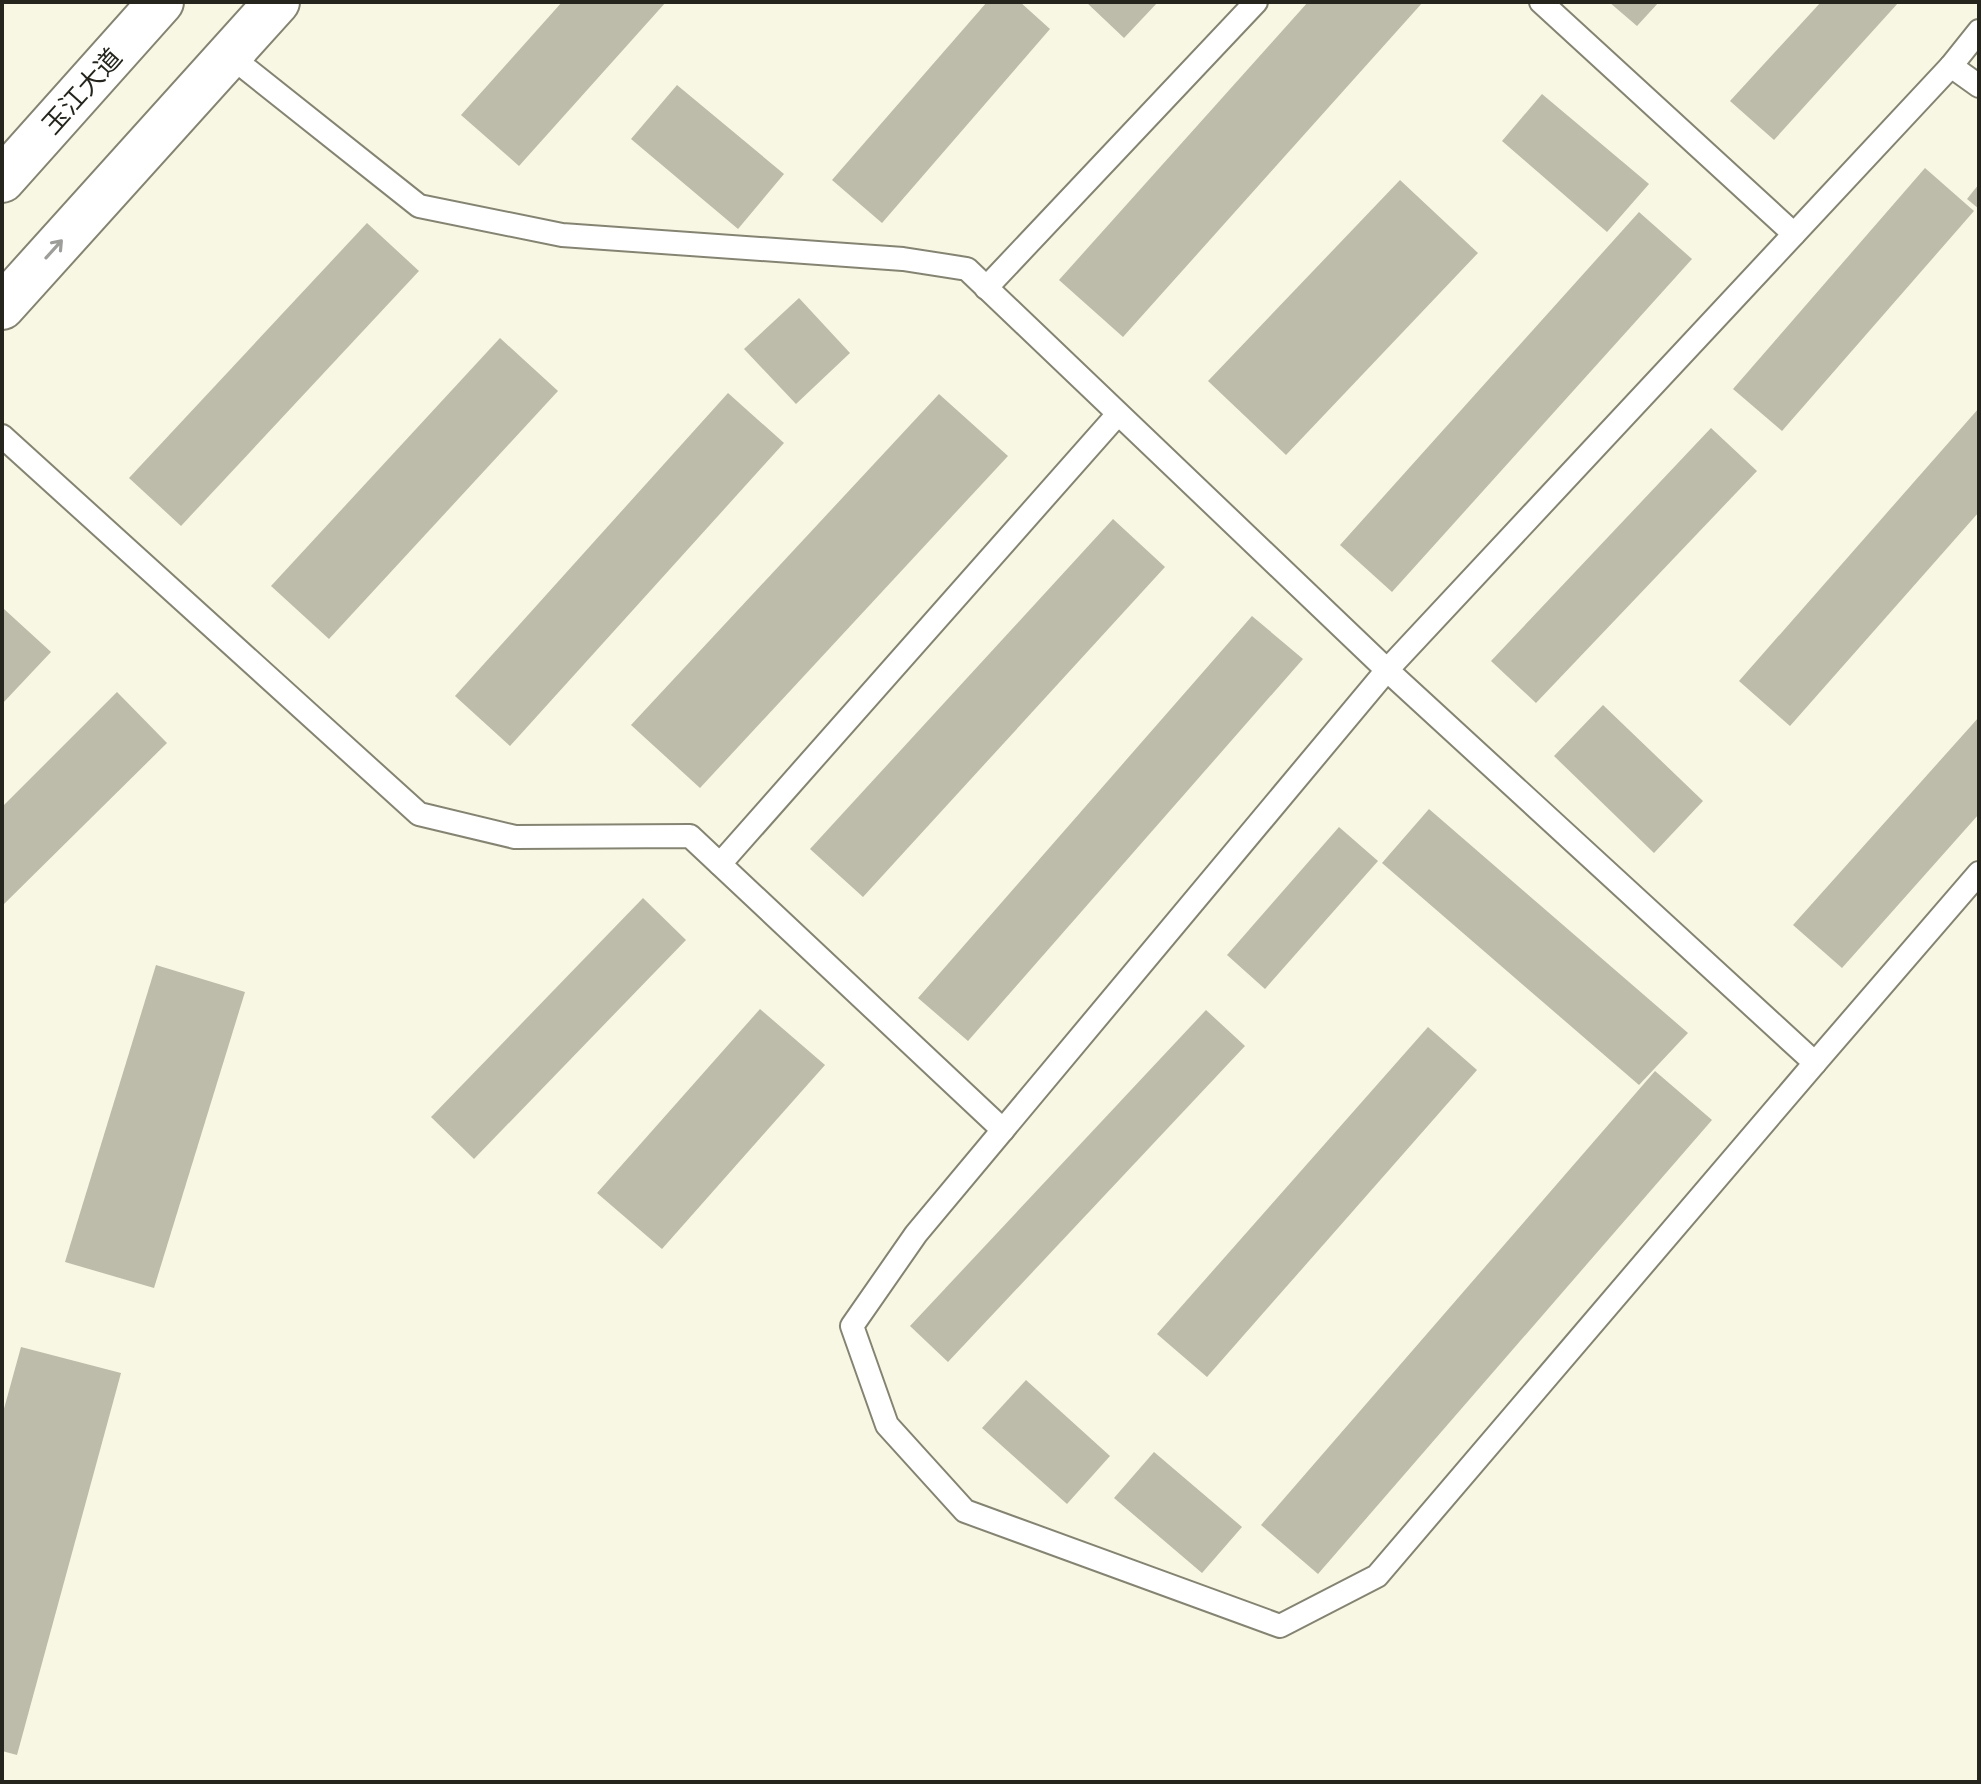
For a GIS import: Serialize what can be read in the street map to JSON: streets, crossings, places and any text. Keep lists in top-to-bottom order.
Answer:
{
  "streets": {
    "main road": ["玉江大道"]
  }
}
